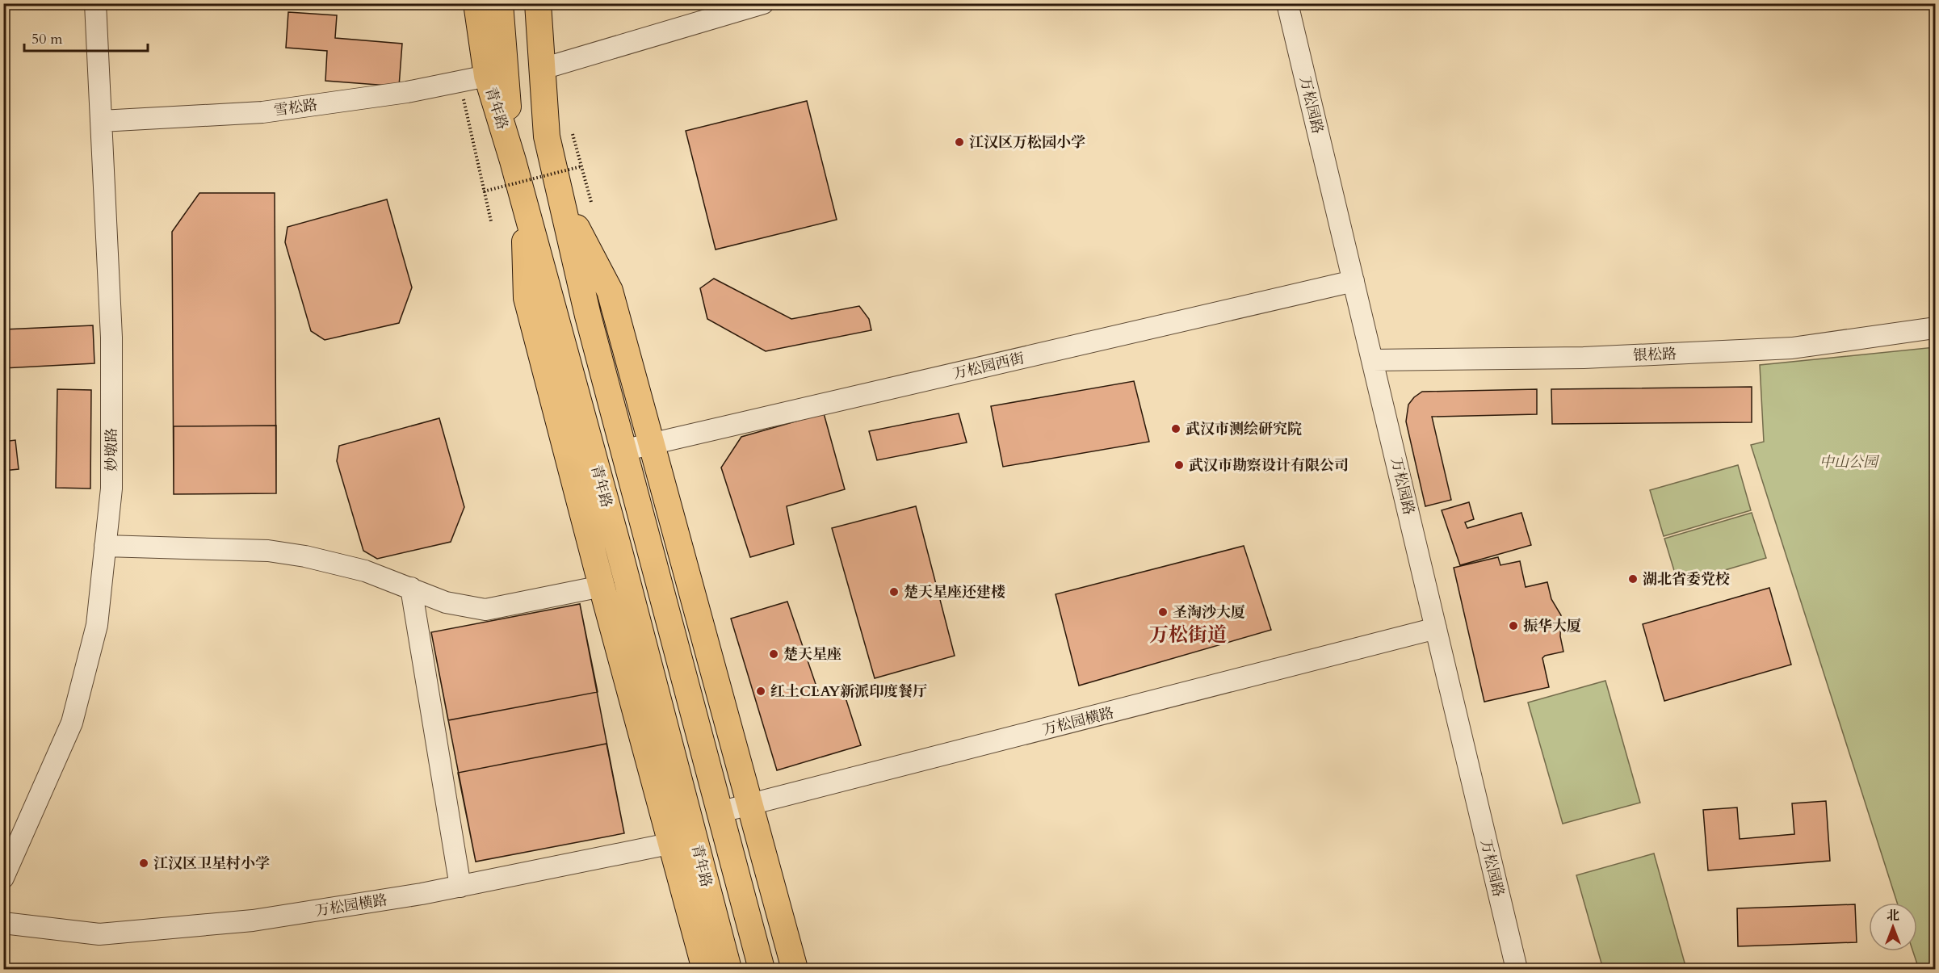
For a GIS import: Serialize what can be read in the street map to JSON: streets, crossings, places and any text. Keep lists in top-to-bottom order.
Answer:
{
  "streets": {
    "main road": ["青年路"],
    "street": [
      "万松园路",
      "雪松路",
      "银松路",
      "万松园西街",
      "妙墩路",
      "万松园横路"
    ]
  },
  "crossings": [
    ["万松园路", "银松路"],
    ["万松园路", "万松园西街"],
    ["万松园路", "万松园横路"],
    ["雪松路", "青年路"],
    ["雪松路", "妙墩路"],
    ["青年路", "万松园西街"],
    ["青年路", "万松园横路"]
  ],
  "districts": ["万松街道"],
  "parks": ["中山公园"],
  "places": [
    "江汉区万松园小学",
    "武汉市测绘研究院",
    "武汉市勘察设计有限公司",
    "湖北省委党校",
    "楚天星座还建楼",
    "圣淘沙大厦",
    "振华大厦",
    "楚天星座",
    "红土CLAY新派印度餐厅",
    "江汉区卫星村小学"
  ],
  "scale_bar": "50 m",
  "north": "top"
}
